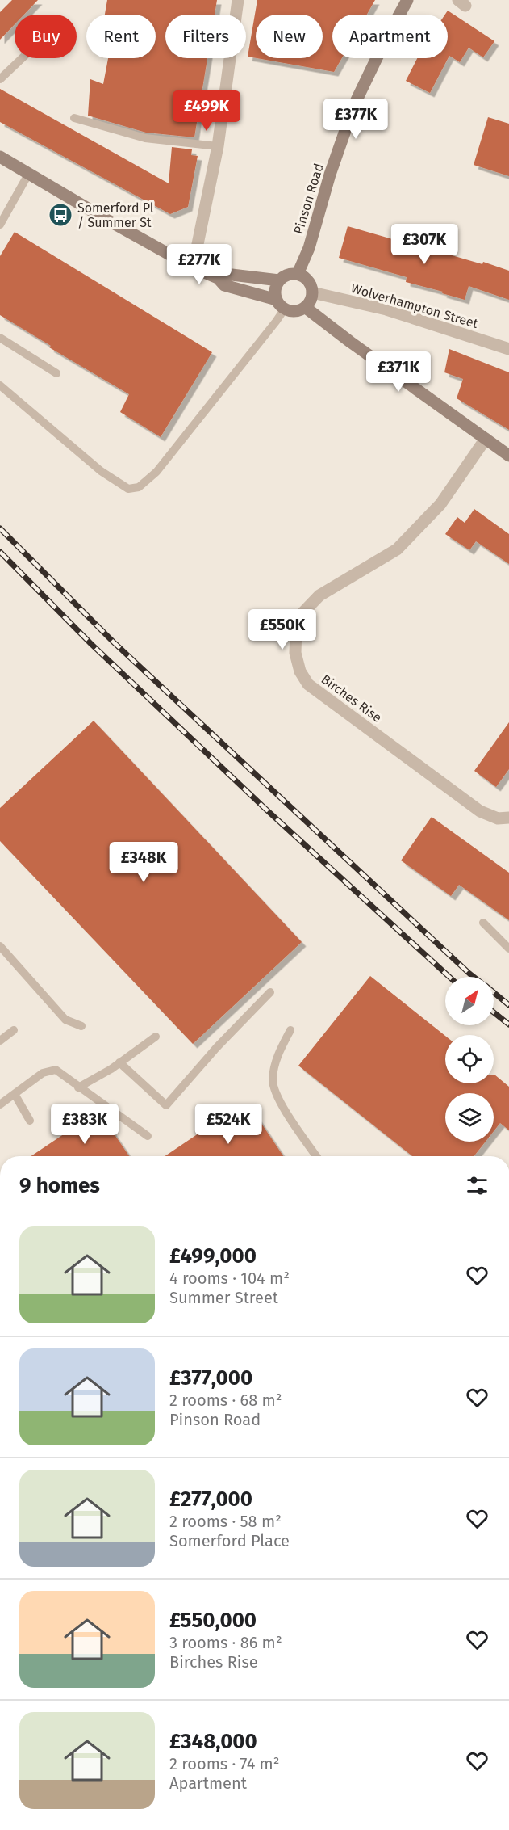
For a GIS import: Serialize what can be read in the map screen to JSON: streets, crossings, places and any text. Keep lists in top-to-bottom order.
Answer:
{
  "streets": {
    "main road": ["Pinson Road"],
    "street": ["Wolverhampton Street", "Birches Rise"]
  },
  "crossings": [
    ["Pinson Road", "Wolverhampton Street"]
  ],
  "places": {
    "bus stop": ["Somerford Pl / Summer St"]
  },
  "north": "top right",
  "page": {
    "chip": [
      "Buy",
      "Rent",
      "Filters",
      "New",
      "Apartment"
    ],
    "price": [
      "£499K",
      "£377K",
      "£307K",
      "£277K",
      "£371K",
      "£550K",
      "£348K",
      "£383K",
      "£524K"
    ],
    "heading": "9 homes",
    "list": [
      {
        "name": "£499,000",
        "note": "4 rooms · 104 m² · Summer Street"
      },
      {
        "name": "£377,000",
        "note": "2 rooms · 68 m² · Pinson Road"
      },
      {
        "name": "£277,000",
        "note": "2 rooms · 58 m² · Somerford Place"
      },
      {
        "name": "£550,000",
        "note": "3 rooms · 86 m² · Birches Rise"
      },
      {
        "name": "£348,000",
        "note": "2 rooms · 74 m² · Apartment"
      }
    ]
  }
}
